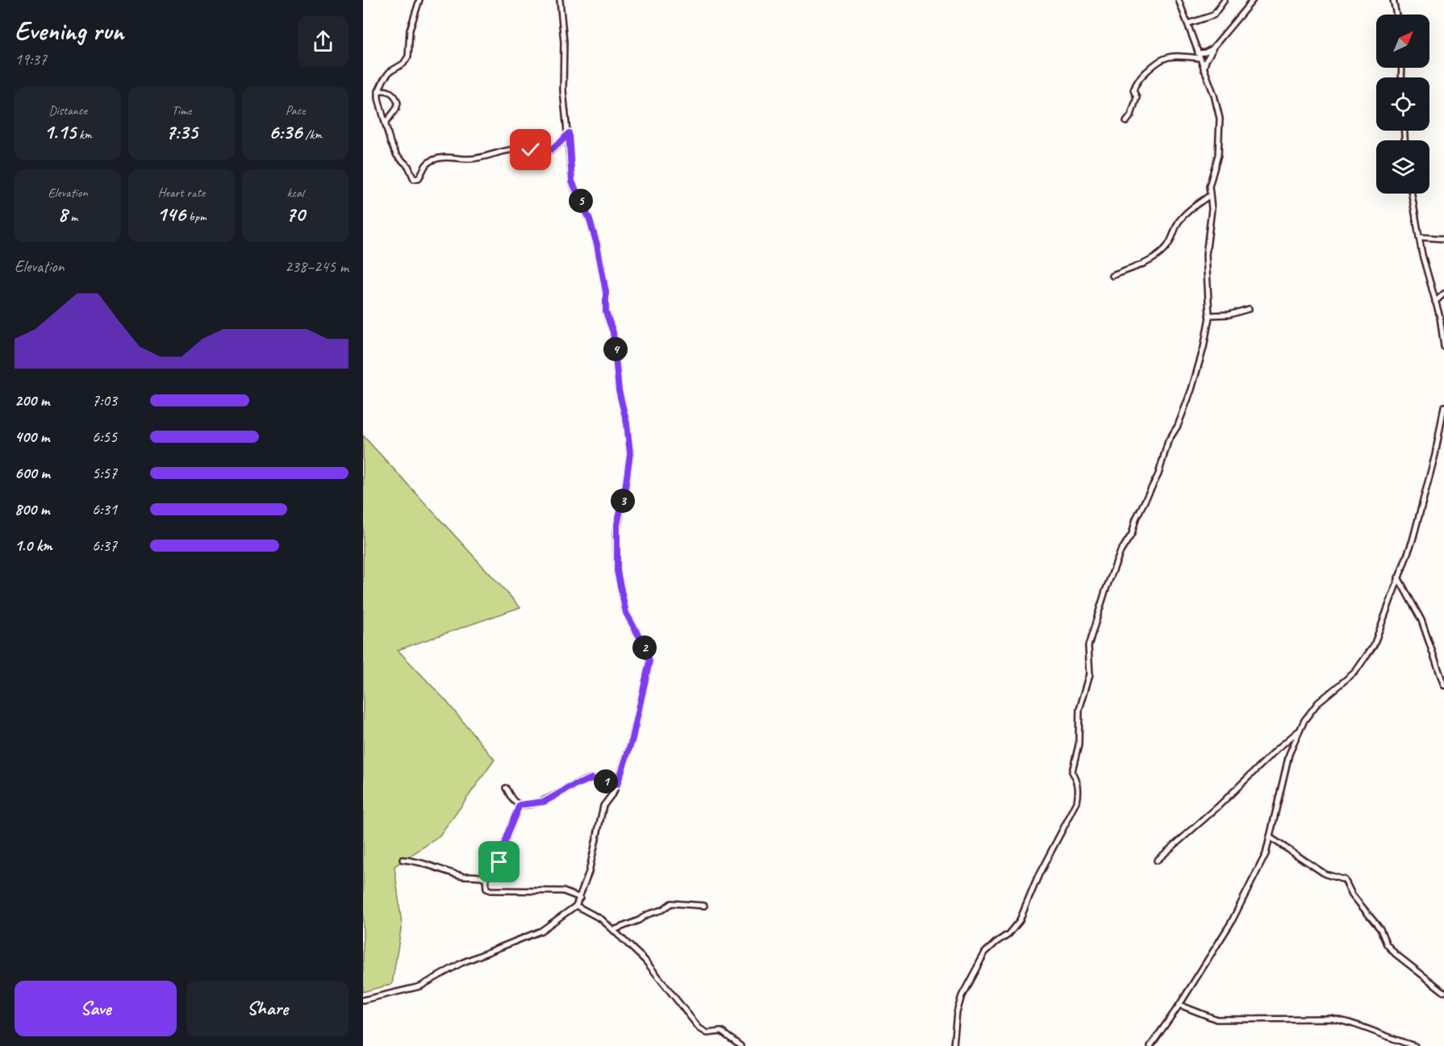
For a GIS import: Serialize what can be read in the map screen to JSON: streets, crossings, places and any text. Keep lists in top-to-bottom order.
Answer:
{
  "north": "top right",
  "page": {
    "heading": ["Evening run", "19:37"],
    "stats": [
      ["Distance", "1.15 km"],
      ["Time", "7:35"],
      ["Pace", "6:36 /km"],
      ["Elevation", "8 m"],
      ["Heart rate", "146 bpm"],
      ["kcal", "70"]
    ],
    "pins": [
      "5",
      "4",
      "3",
      "2",
      "1"
    ],
    "chart": ["Elevation", "238–245 m"],
    "list": [
      {
        "name": "200 m",
        "note": "7:03"
      },
      {
        "name": "400 m",
        "note": "6:55"
      },
      {
        "name": "600 m",
        "note": "5:57"
      },
      {
        "name": "800 m",
        "note": "6:31"
      },
      {
        "name": "1.0 km",
        "note": "6:37"
      }
    ],
    "buttons": ["Save", "Share"]
  }
}
